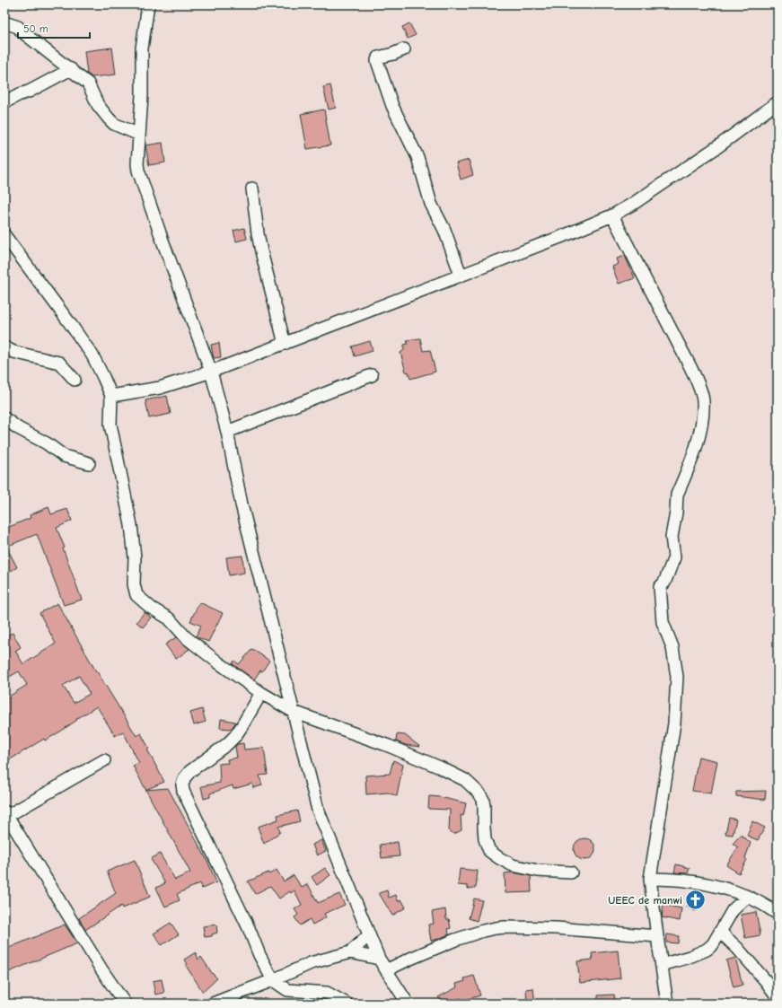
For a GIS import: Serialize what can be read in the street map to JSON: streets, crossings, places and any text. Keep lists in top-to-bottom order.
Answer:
{
  "places": {
    "church": ["UEEC de manwi"]
  },
  "scale_bar": "50 m"
}
